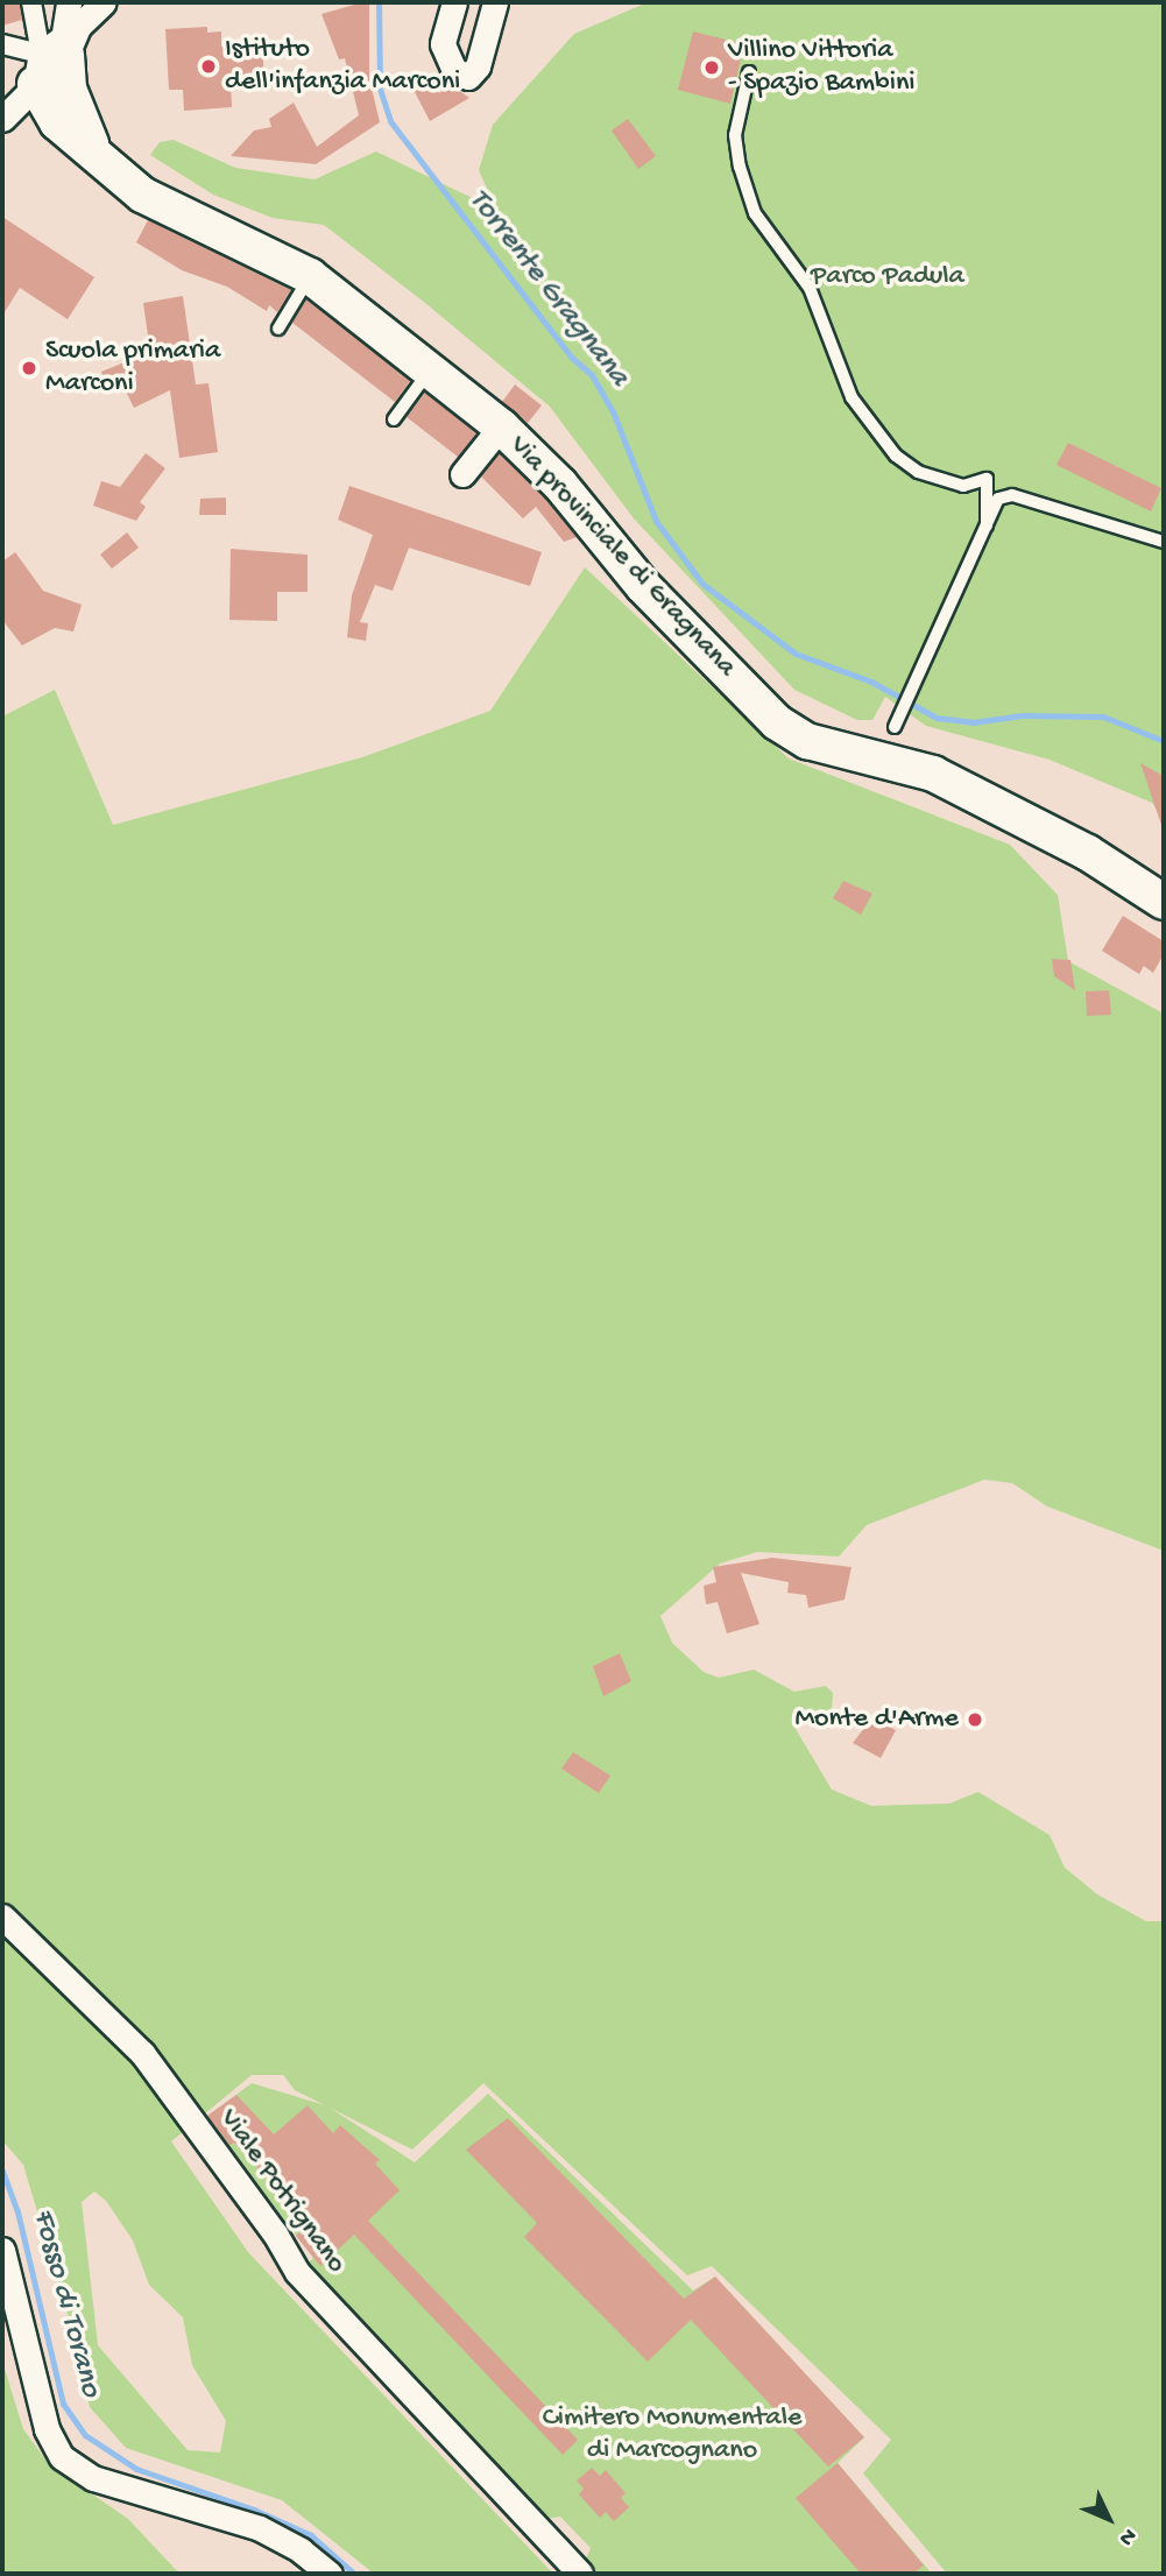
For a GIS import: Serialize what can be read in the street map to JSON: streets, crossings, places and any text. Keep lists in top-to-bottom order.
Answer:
{
  "streets": {
    "main road": ["Via provinciale di Gragnana"],
    "street": ["Viale Potrignano"]
  },
  "water": ["Torrente Gragnana", "Fosso di Torano"],
  "parks": ["Parco Padula", "Cimitero Monumentale di Marcognano"],
  "places": [
    "Istituto dell'infanzia Marconi",
    "Villino Vittoria - Spazio Bambini",
    "Scuola primaria Marconi",
    "Monte d'Arme"
  ],
  "north": "bottom right"
}
